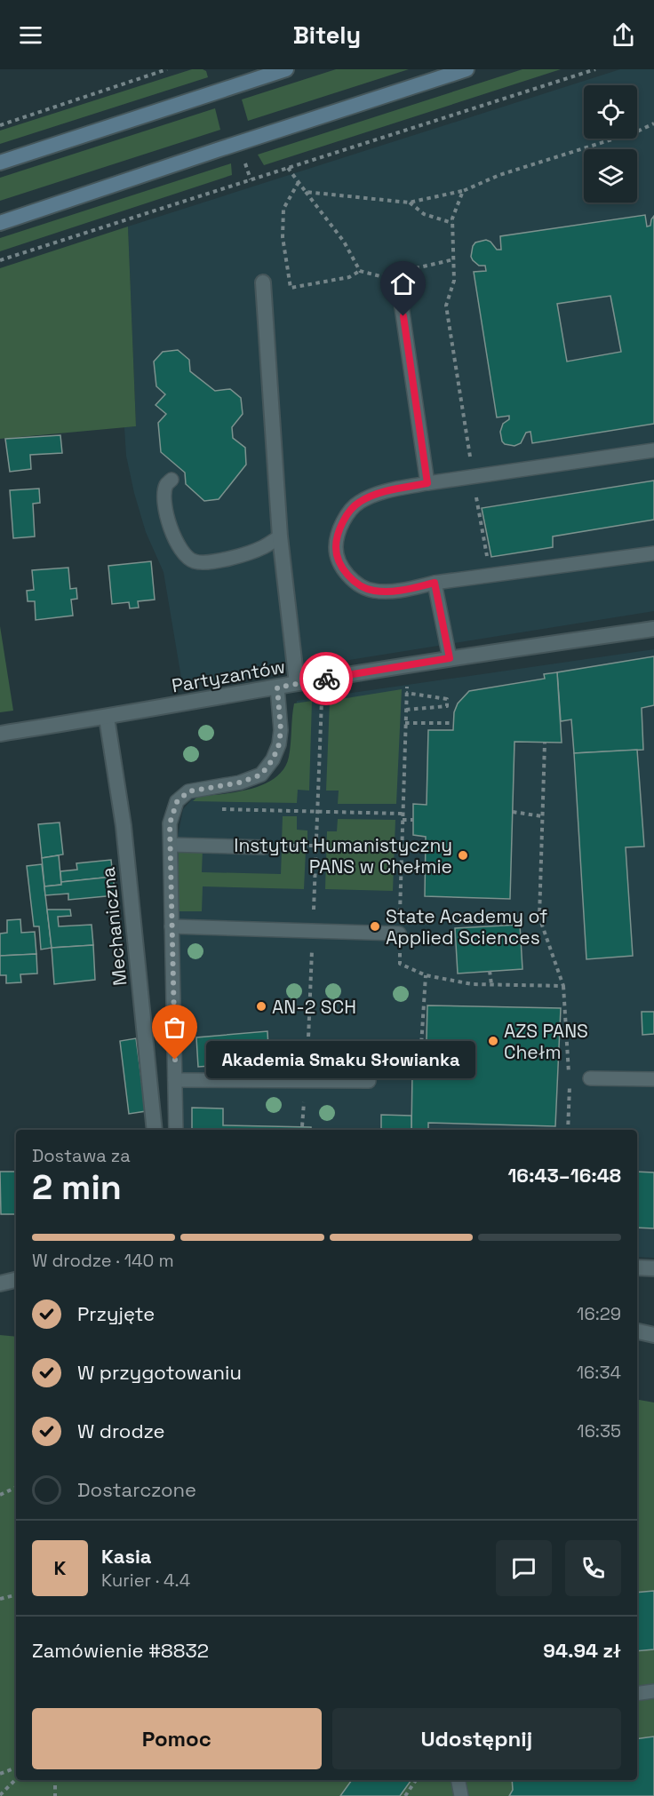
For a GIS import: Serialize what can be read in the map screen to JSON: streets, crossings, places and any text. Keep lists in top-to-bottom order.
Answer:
{
  "streets": {
    "street": ["Partyzantów", "Mechaniczna"]
  },
  "crossings": [
    ["Partyzantów", "Mechaniczna"]
  ],
  "places": [
    "Instytut Humanistyczny PANS w Chełmie",
    "State Academy of Applied Sciences",
    "AN-2 SCH",
    "AZS PANS Chełm",
    "Akademia Smaku Słowianka"
  ],
  "page": {
    "header": "Bitely",
    "bubble": "Akademia Smaku Słowianka",
    "heading": ["2 min", "Dostawa za", "16:43–16:48"],
    "panel": [
      "Kasia",
      "Kurier · 4.4",
      "Zamówienie #8832",
      "94.94 zł"
    ],
    "bar": "W drodze · 140 m",
    "list": [
      ["Przyjęte", "16:29"],
      ["W przygotowaniu", "16:34"],
      ["W drodze", "16:35"],
      "Dostarczone"
    ],
    "round": "K",
    "buttons": ["Pomoc", "Udostępnij"]
  }
}
